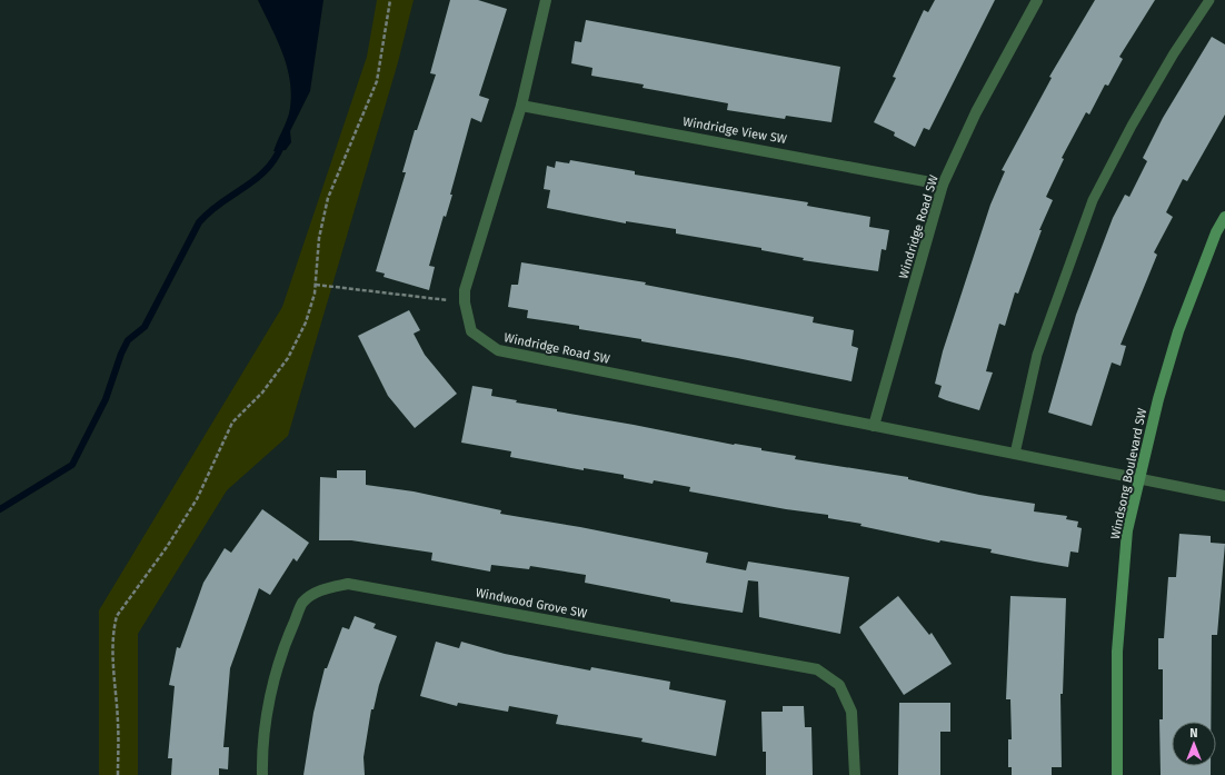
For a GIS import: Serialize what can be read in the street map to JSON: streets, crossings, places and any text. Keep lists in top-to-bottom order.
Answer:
{
  "streets": {
    "street": [
      "Windridge View SW",
      "Windridge Road SW",
      "Windsong Boulevard SW",
      "Windwood Grove SW"
    ]
  },
  "crossings": [
    ["Windridge View SW", "Windridge Road SW"],
    ["Windridge Road SW", "Windsong Boulevard SW"]
  ],
  "north": "top"
}
